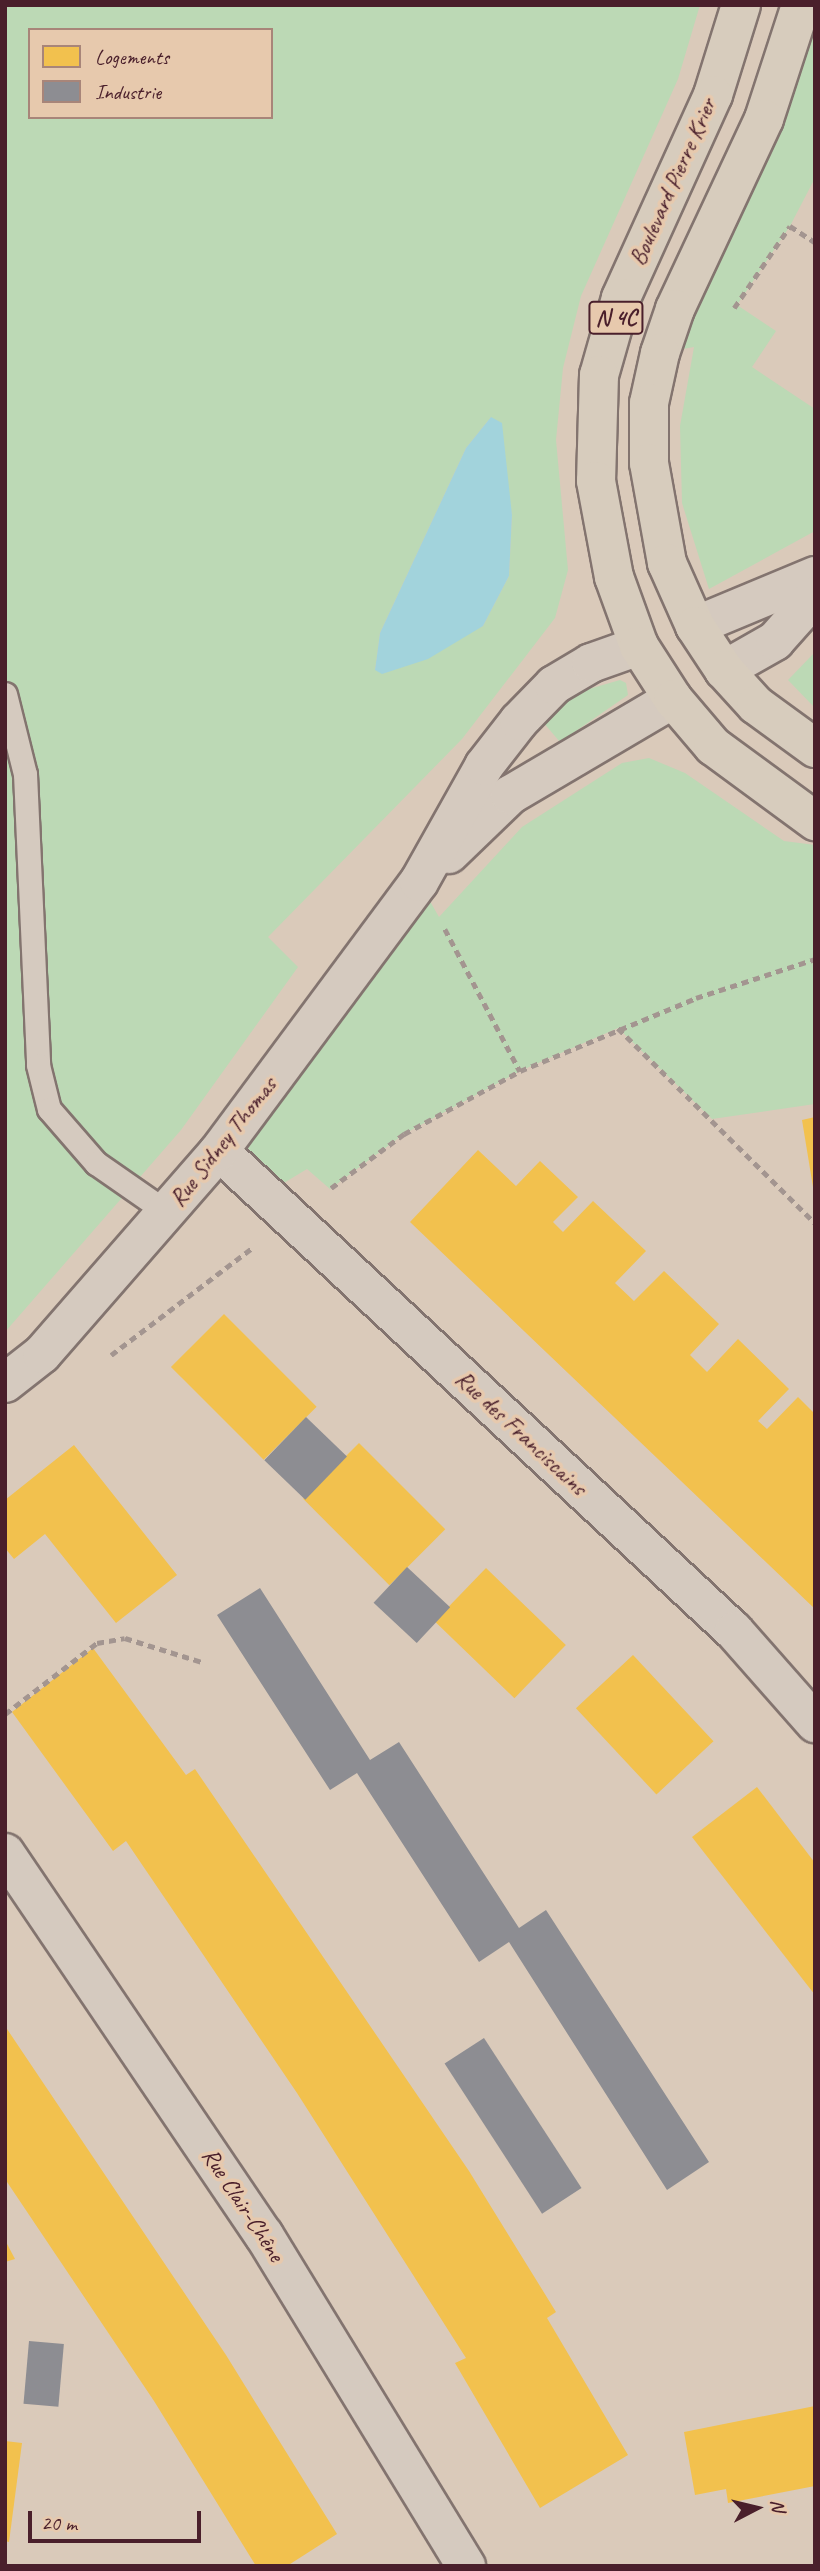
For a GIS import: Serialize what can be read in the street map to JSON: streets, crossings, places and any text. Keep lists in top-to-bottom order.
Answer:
{
  "streets": {
    "main road": ["Boulevard Pierre Krier", "N 4C"],
    "street": ["Rue Sidney Thomas", "Rue des Franciscains", "Rue Clair-Chêne"]
  },
  "crossings": [
    ["Boulevard Pierre Krier", "Rue Sidney Thomas"],
    ["Rue Sidney Thomas", "Rue des Franciscains"]
  ],
  "legend": ["Logements", "Industrie"],
  "scale_bar": "20 m",
  "north": "right"
}
